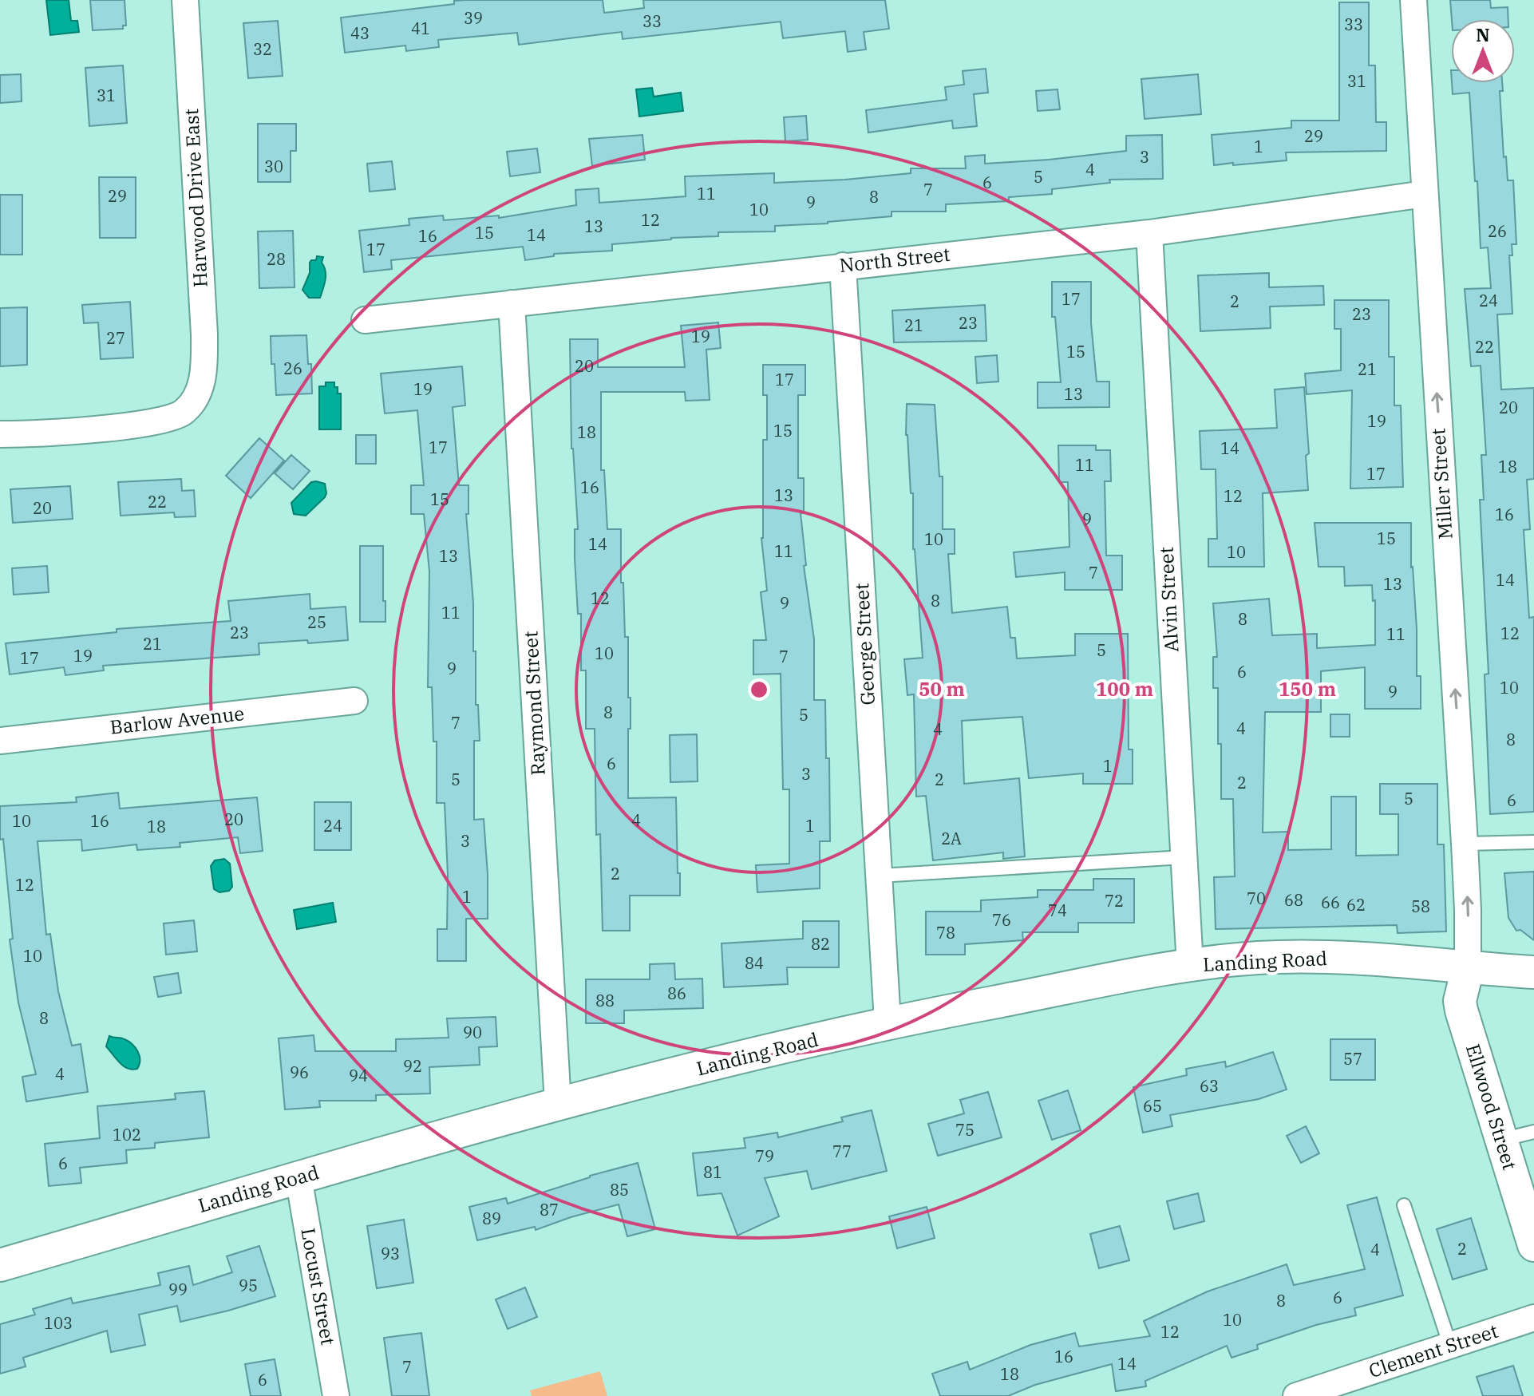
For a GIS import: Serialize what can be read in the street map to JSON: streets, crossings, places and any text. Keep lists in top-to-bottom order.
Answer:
{
  "streets": {
    "street": [
      "Harwood Drive East",
      "North Street",
      "Miller Street",
      "Alvin Street",
      "George Street",
      "Raymond Street",
      "Barlow Avenue",
      "Landing Road",
      "Ellwood Street",
      "Locust Street",
      "Clement Street"
    ]
  },
  "crossings": [
    ["North Street", "Miller Street"],
    ["North Street", "Alvin Street"],
    ["North Street", "George Street"],
    ["North Street", "Raymond Street"],
    ["Miller Street", "Landing Road"],
    ["Miller Street", "Ellwood Street"],
    ["Alvin Street", "Landing Road"],
    ["George Street", "Landing Road"],
    ["Raymond Street", "Landing Road"],
    ["Landing Road", "Ellwood Street"],
    ["Landing Road", "Locust Street"]
  ],
  "one_way": ["Miller Street"],
  "house_numbers": [
    "39",
    "33",
    "33",
    "41",
    "43",
    "32",
    "31",
    "31",
    "29",
    "1",
    "3",
    "30",
    "4",
    "5",
    "6",
    "7",
    "11",
    "29",
    "8",
    "9",
    "10",
    "12",
    "13",
    "26",
    "15",
    "14",
    "16",
    "17",
    "28",
    "17",
    "24",
    "2",
    "23",
    "23",
    "21",
    "19",
    "27",
    "22",
    "15",
    "20",
    "26",
    "21",
    "17",
    "19",
    "13",
    "20",
    "19",
    "15",
    "18",
    "17",
    "14",
    "11",
    "18",
    "17",
    "16",
    "13",
    "12",
    "15",
    "22",
    "20",
    "16",
    "9",
    "15",
    "10",
    "14",
    "11",
    "10",
    "13",
    "7",
    "14",
    "13",
    "12",
    "8",
    "9",
    "11",
    "8",
    "25",
    "23",
    "12",
    "11",
    "21",
    "5",
    "10",
    "19",
    "7",
    "17",
    "9",
    "6",
    "10",
    "9",
    "8",
    "5",
    "7",
    "4",
    "4",
    "8",
    "6",
    "1",
    "3",
    "5",
    "2",
    "2",
    "5",
    "6",
    "20",
    "4",
    "10",
    "16",
    "24",
    "1",
    "18",
    "2A",
    "3",
    "2",
    "12",
    "1",
    "70",
    "68",
    "72",
    "66",
    "62",
    "58",
    "74",
    "76",
    "78",
    "82",
    "10",
    "84",
    "86",
    "88",
    "8",
    "90",
    "57",
    "92",
    "96",
    "4",
    "94",
    "63",
    "65",
    "75",
    "102",
    "77",
    "79",
    "6",
    "81",
    "85",
    "87",
    "89",
    "2",
    "4",
    "93",
    "95",
    "99",
    "6",
    "8",
    "10",
    "103",
    "12",
    "16",
    "14",
    "7",
    "18",
    "6"
  ],
  "north": "top",
  "rings": ["50 m", "100 m", "150 m"]
}
